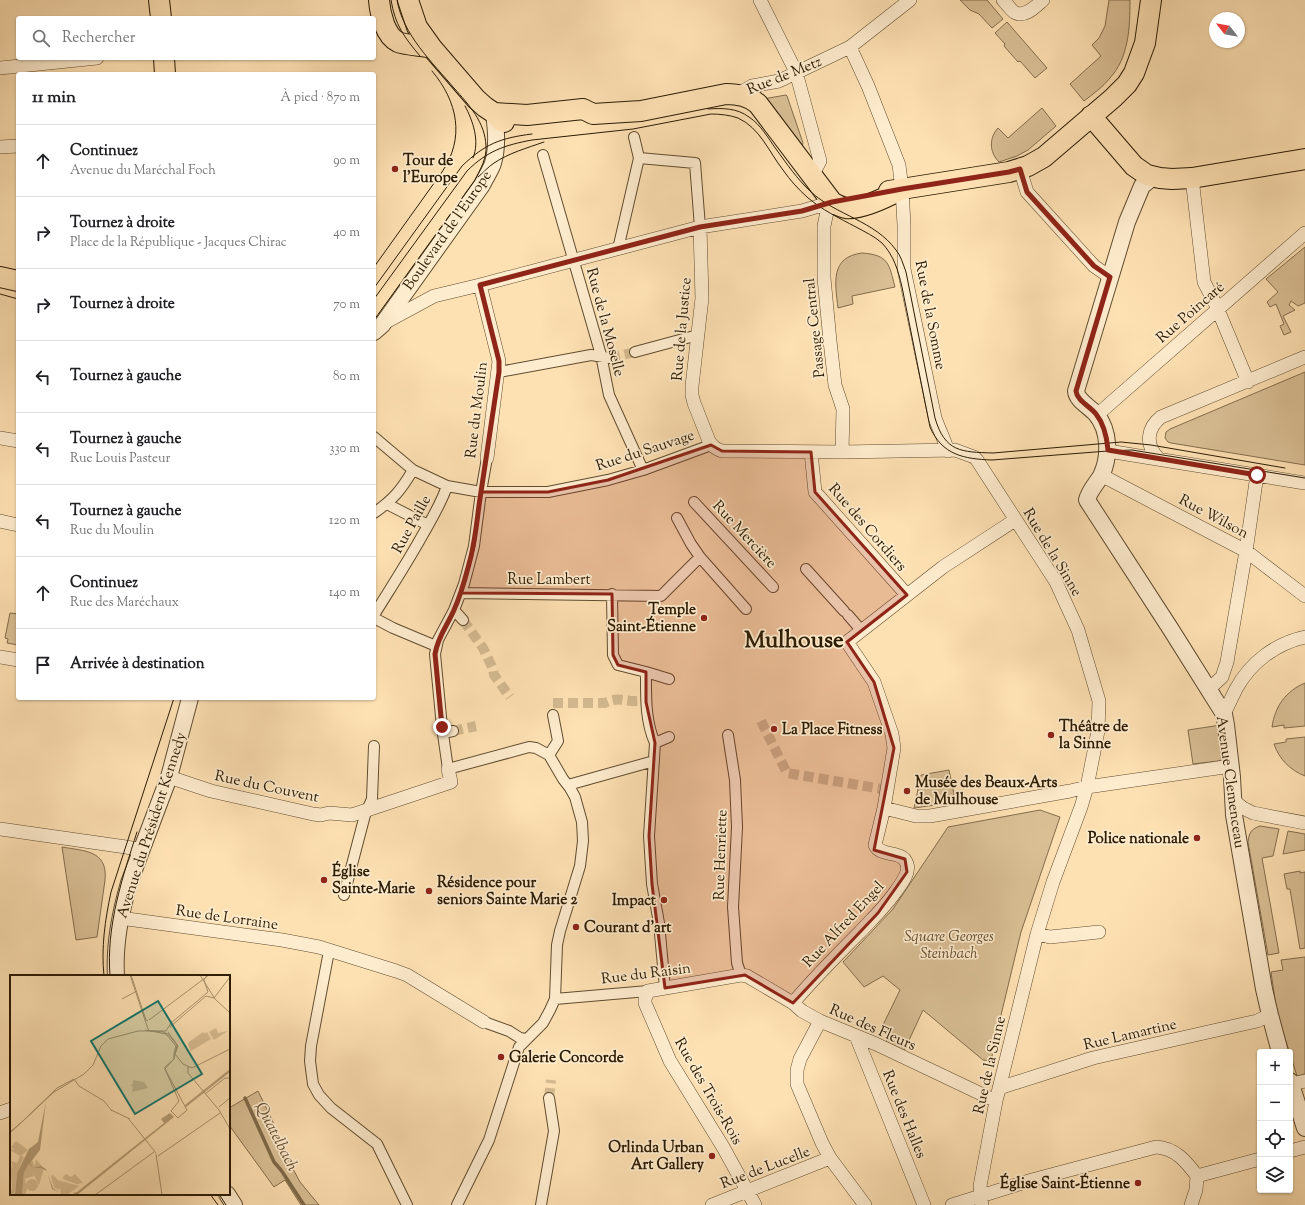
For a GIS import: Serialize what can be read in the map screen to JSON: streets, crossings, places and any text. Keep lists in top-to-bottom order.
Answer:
{
  "streets": {
    "main road": ["Rue de Metz"],
    "street": [
      "Boulevard de l'Europe",
      "Rue Poincaré",
      "Rue de la Somme",
      "Rue de la Moselle",
      "Passage Central",
      "Rue de la Justice",
      "Rue du Moulin",
      "Rue du Sauvage",
      "Rue Wilson",
      "Rue Paille",
      "Rue des Cordiers",
      "Rue Mercière",
      "Rue de la Sinne",
      "Rue Lambert",
      "Avenue Clemenceau",
      "Rue du Couvent",
      "Avenue du Président Kennedy",
      "Rue Henriette",
      "Rue de Lorraine",
      "Rue Alfred Engel",
      "Rue du Raisin",
      "Rue des Fleurs",
      "Rue Lamartine",
      "Rue des Trois-Rois",
      "Rue des Halles",
      "Rue de Lucelle"
    ]
  },
  "crossings": [
    ["Rue de Metz", "Boulevard de l'Europe"],
    ["Rue de Metz", "Rue de la Somme"],
    ["Rue de la Somme", "Rue du Sauvage"],
    ["Rue de la Moselle", "Rue du Sauvage"],
    ["Passage Central", "Rue du Sauvage"],
    ["Rue de la Justice", "Rue du Sauvage"],
    ["Rue du Moulin", "Rue du Sauvage"],
    ["Rue du Moulin", "Rue Lambert"],
    ["Rue du Sauvage", "Rue Paille"],
    ["Rue du Sauvage", "Rue des Cordiers"],
    ["Rue du Sauvage", "Rue de la Sinne"],
    ["Rue Wilson", "Avenue Clemenceau"],
    ["Rue de la Sinne", "Rue des Fleurs"],
    ["Rue de la Sinne", "Rue Lamartine"],
    ["Avenue Clemenceau", "Rue Lamartine"],
    ["Rue du Couvent", "Avenue du Président Kennedy"],
    ["Avenue du Président Kennedy", "Rue de Lorraine"],
    ["Rue Henriette", "Rue du Raisin"],
    ["Rue Henriette", "Rue des Fleurs"],
    ["Rue Alfred Engel", "Rue des Fleurs"],
    ["Rue du Raisin", "Rue des Fleurs"],
    ["Rue du Raisin", "Rue des Trois-Rois"],
    ["Rue des Fleurs", "Rue des Halles"],
    ["Rue des Trois-Rois", "Rue de Lucelle"]
  ],
  "districts": ["Mulhouse"],
  "water": ["Quatelbach"],
  "parks": ["Square Georges Steinbach"],
  "places": [
    "Tour de l'Europe",
    "Temple Saint-Étienne",
    "La Place Fitness",
    "Théâtre de la Sinne",
    "Musée des Beaux-Arts de Mulhouse",
    "Police nationale",
    "Église Sainte-Marie",
    "Résidence pour seniors Sainte Marie 2",
    "Impact",
    "Courant d'art",
    "Galerie Concorde",
    "Orlinda Urban Art Gallery",
    "Église Saint-Étienne"
  ],
  "north": "top left",
  "page": {
    "search": "Rechercher",
    "heading": ["11 min", "À pied · 870 m"],
    "list": [
      ["Continuez", "Avenue du Maréchal Foch", "90 m"],
      ["Tournez à droite", "Place de la République - Jacques Chirac", "40 m"],
      ["Tournez à droite", "70 m"],
      ["Tournez à gauche", "80 m"],
      ["Tournez à gauche", "Rue Louis Pasteur", "330 m"],
      ["Tournez à gauche", "Rue du Moulin", "120 m"],
      ["Continuez", "Rue des Maréchaux", "140 m"],
      "Arrivée à destination"
    ],
    "map_buttons": ["+", "−"]
  }
}
